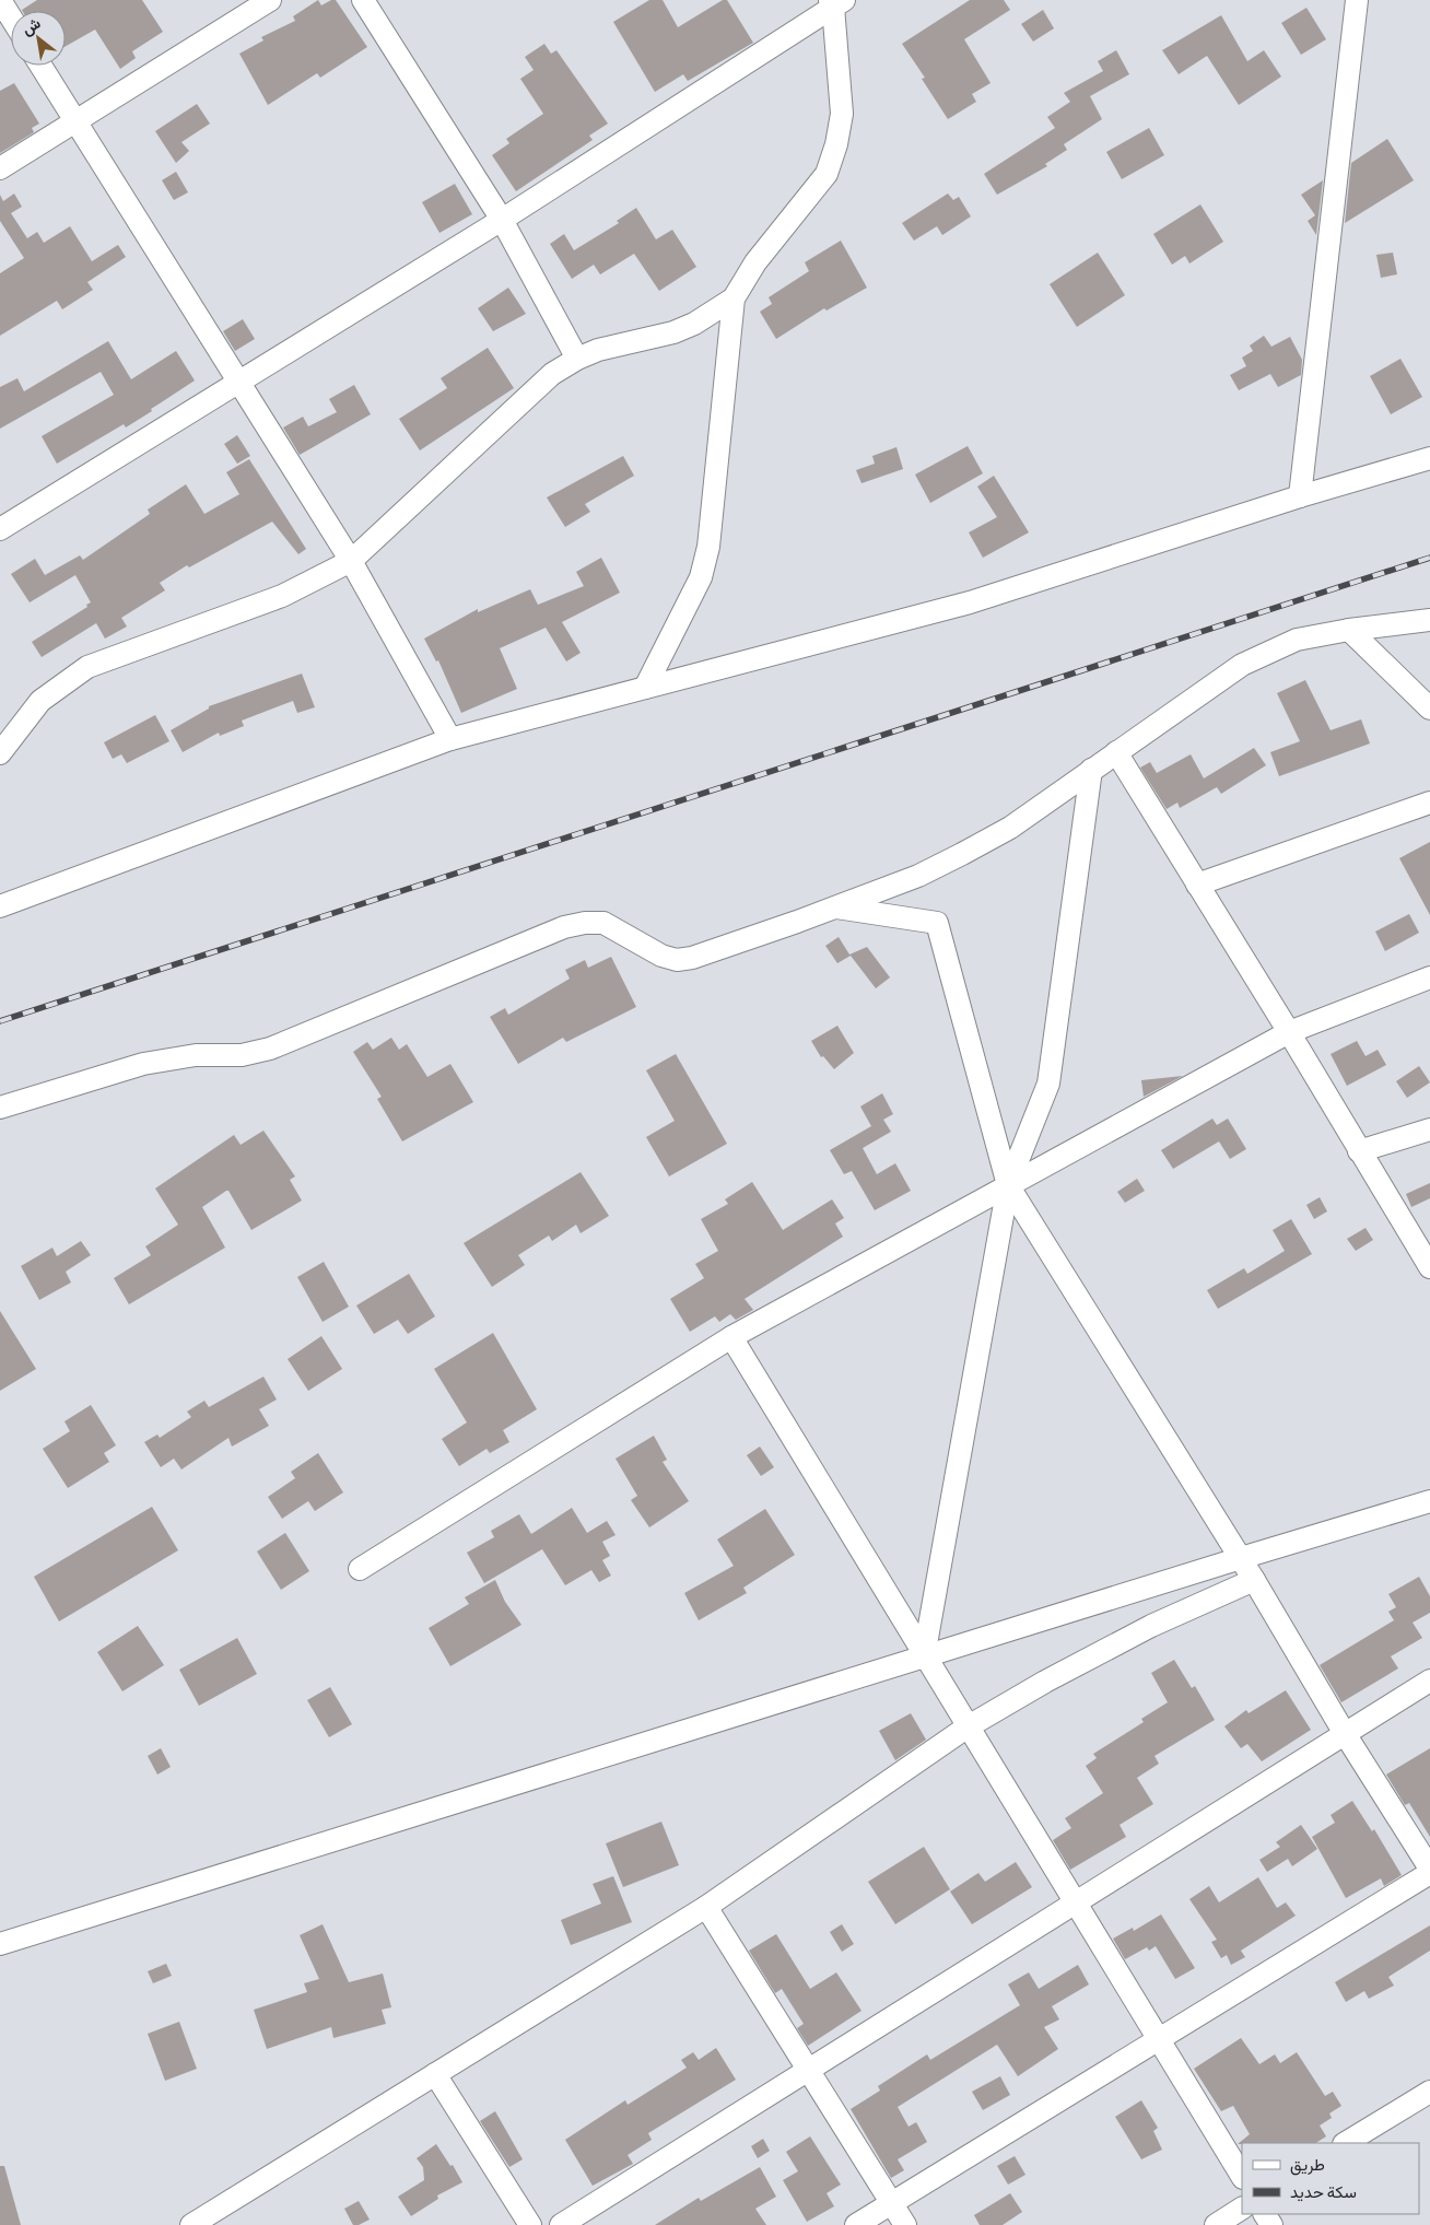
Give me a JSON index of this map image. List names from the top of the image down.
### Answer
{
  "legend": ["طريق", "سكة حديد"],
  "north": "top left"
}
